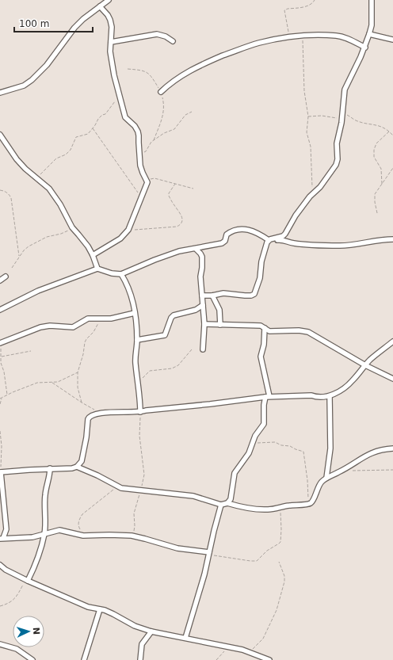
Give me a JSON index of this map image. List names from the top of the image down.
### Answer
{
  "scale_bar": "100 m",
  "north": "right"
}
